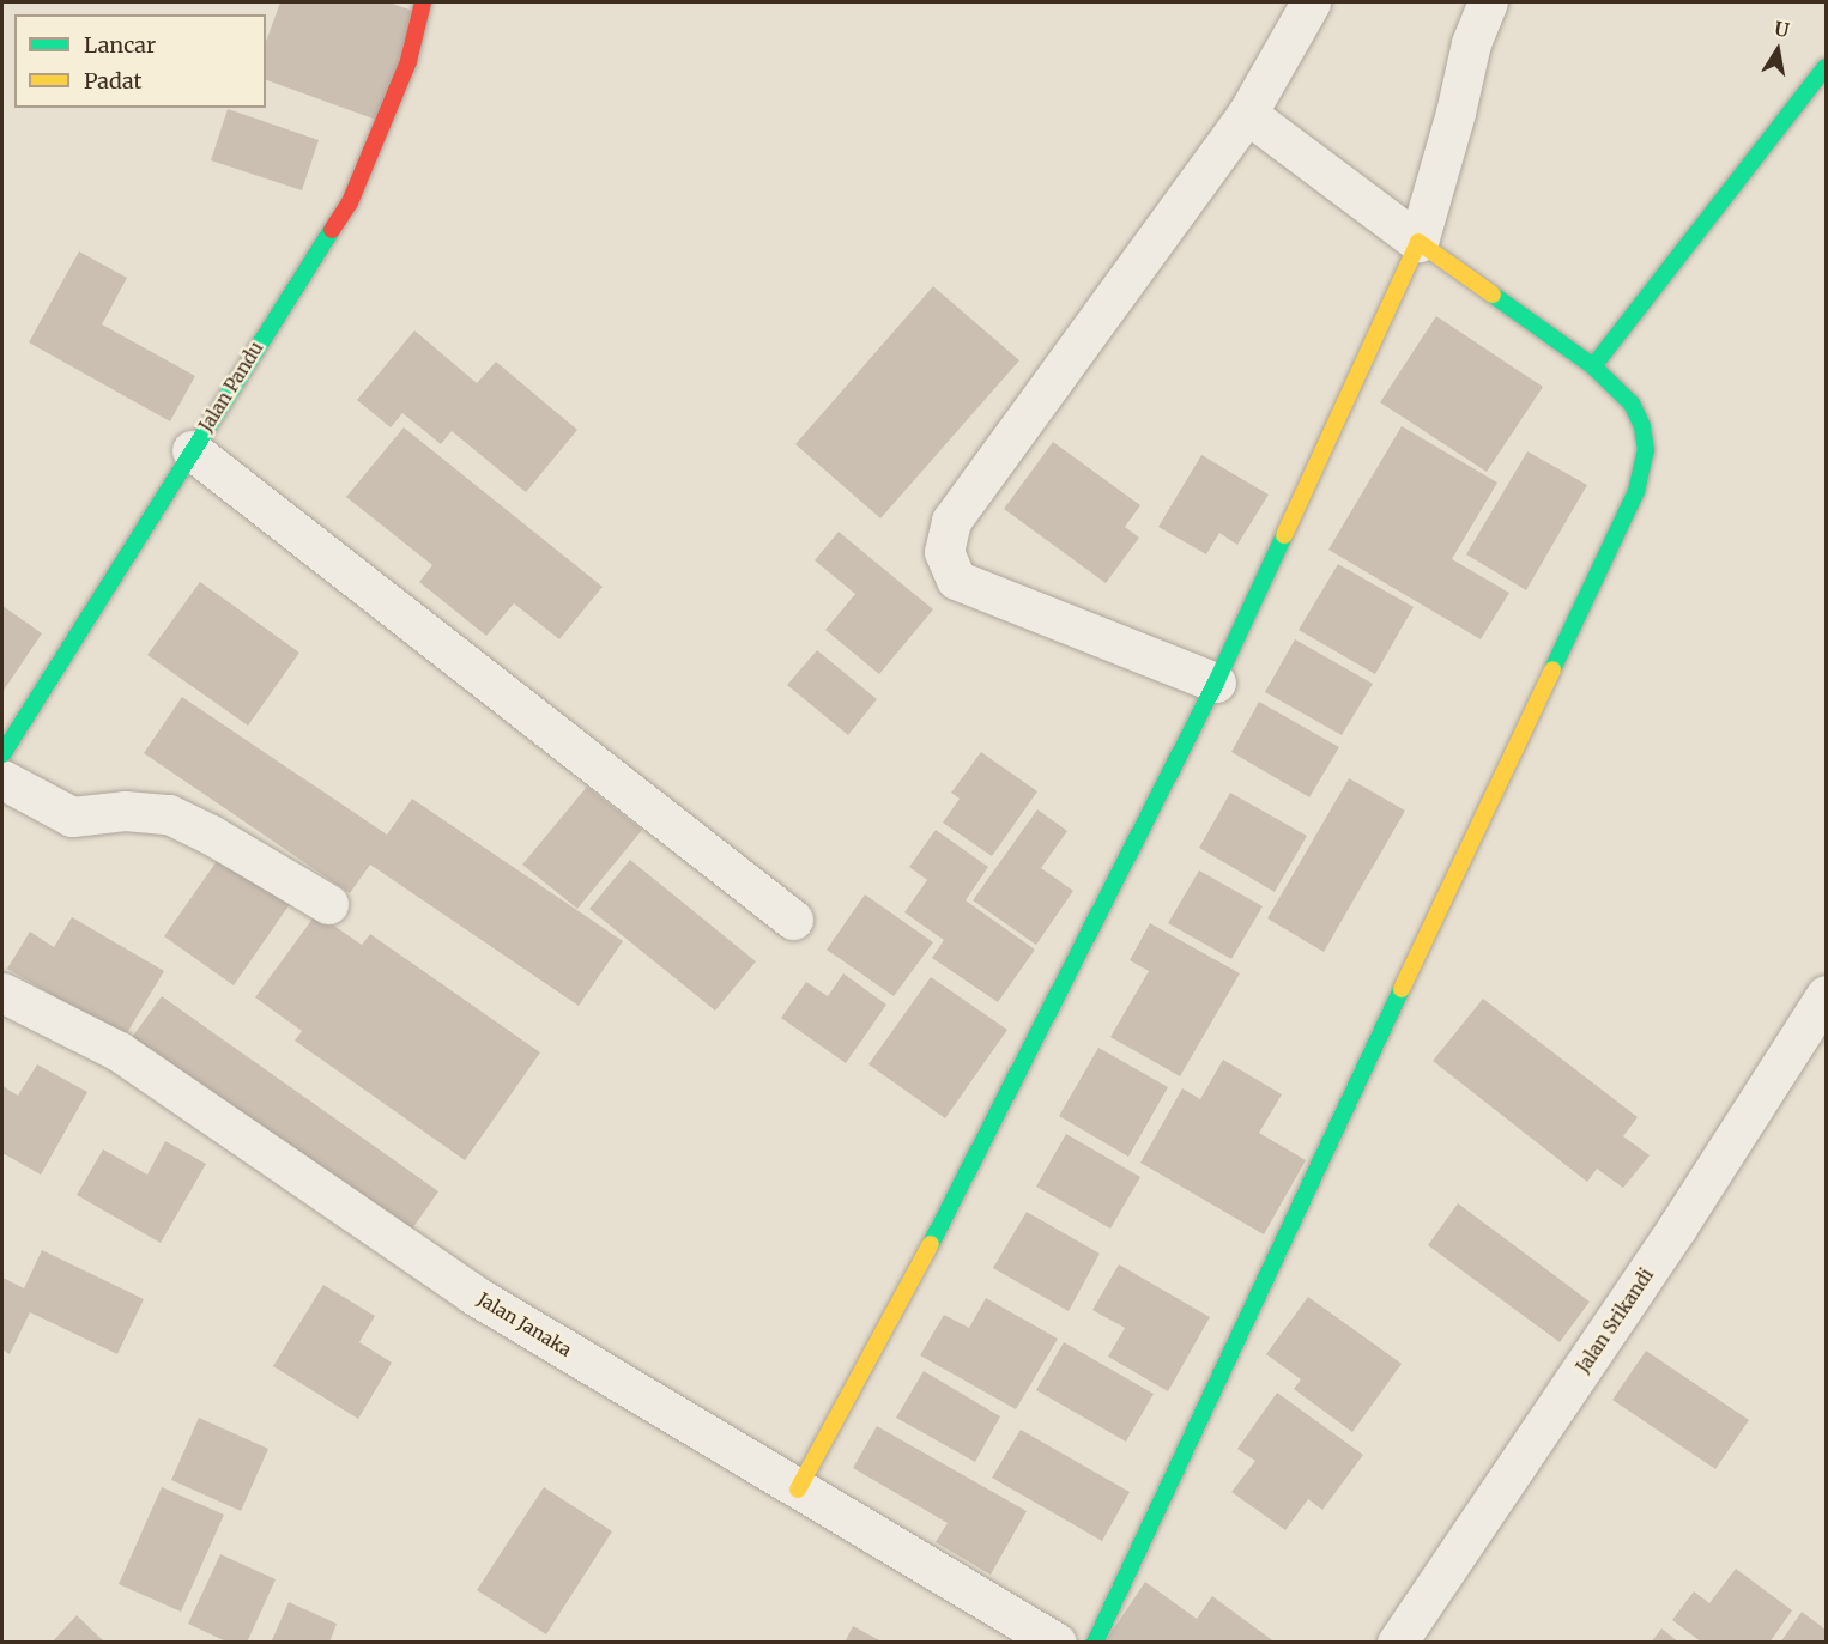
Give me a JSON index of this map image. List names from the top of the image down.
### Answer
{
  "streets": {
    "street": ["Jalan Pandu", "Jalan Srikandi", "Jalan Janaka"]
  },
  "legend": ["Lancar", "Padat"],
  "north": "top"
}
